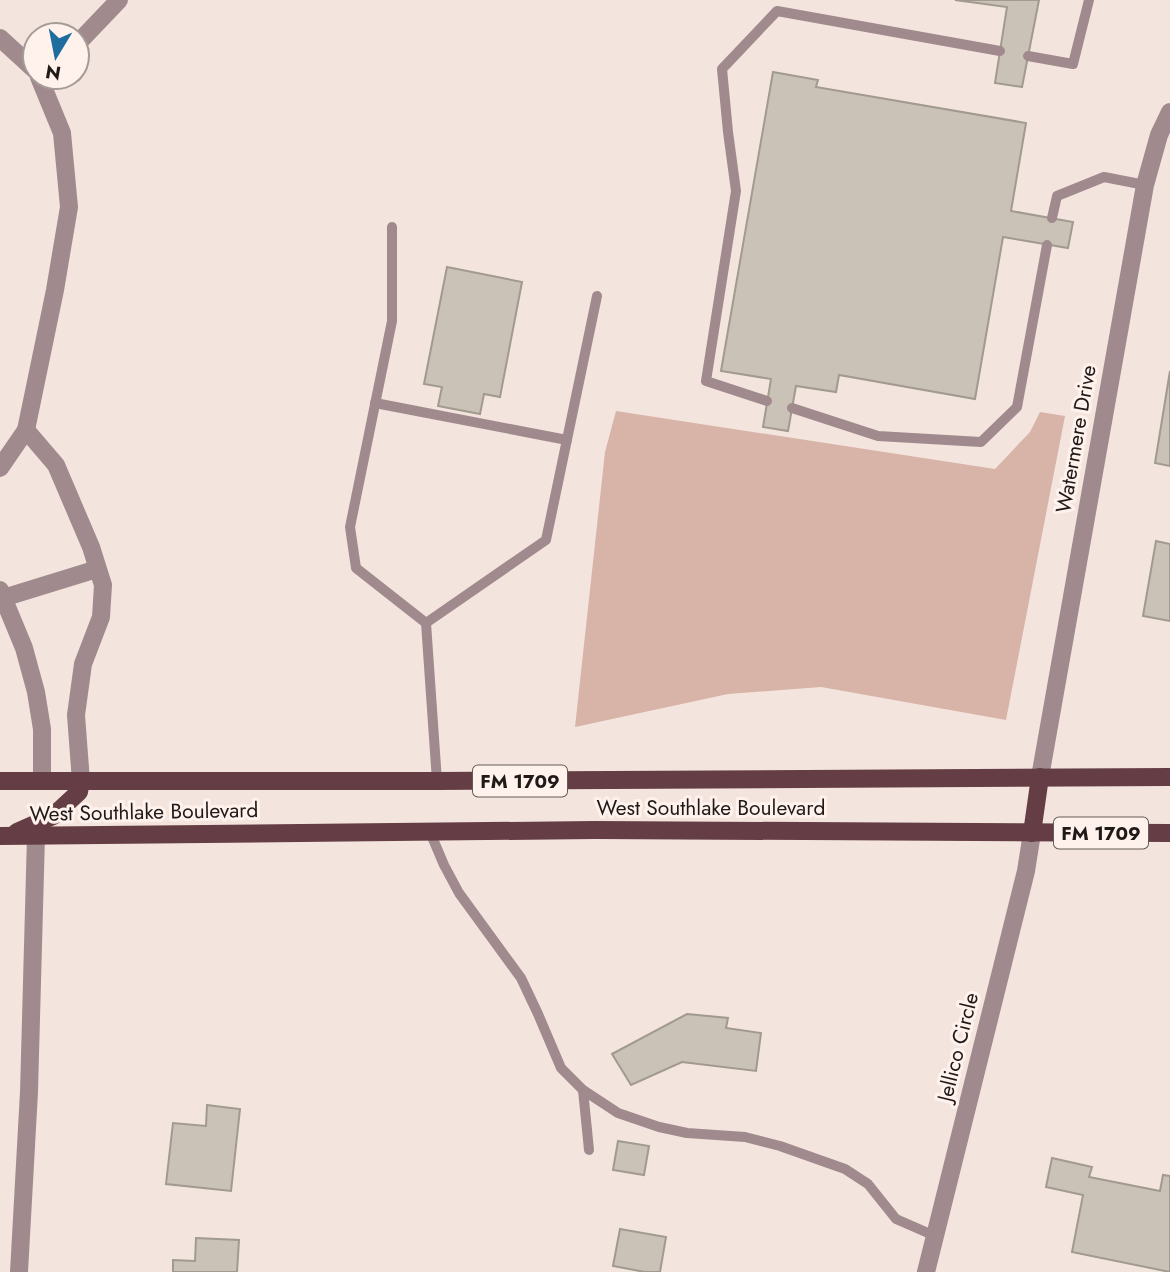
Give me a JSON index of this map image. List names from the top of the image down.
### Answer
{
  "streets": {
    "main road": ["FM 1709", "West Southlake Boulevard"],
    "street": ["Watermere Drive", "Jellico Circle"]
  },
  "crossings": [
    ["Watermere Drive", "West Southlake Boulevard"],
    ["West Southlake Boulevard", "Jellico Circle"]
  ],
  "north": "bottom"
}
